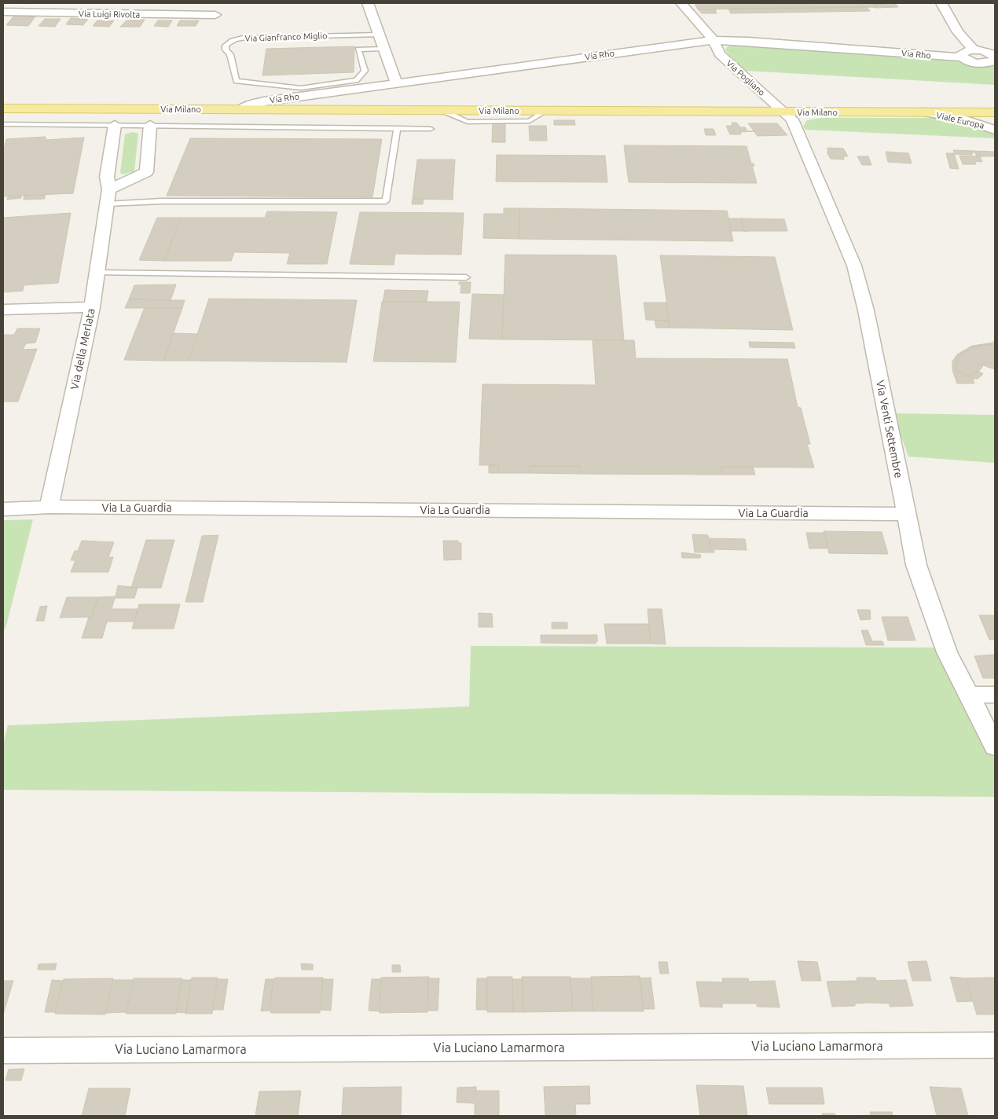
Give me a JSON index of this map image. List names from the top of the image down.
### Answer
{
  "streets": {
    "main road": ["Via Milano"],
    "street": [
      "Via Luigi Rivolta",
      "Via Rho",
      "Via Pogliano",
      "Viale Europa",
      "Via della Merlata",
      "Via Venti Settembre",
      "Via La Guardia",
      "Via Luciano Lamarmora"
    ],
    "lane": ["Via Gianfranco Miglio"]
  },
  "crossings": [
    ["Via Rho", "Via Pogliano"],
    ["Via Rho", "Via Milano"],
    ["Via Pogliano", "Via Milano"],
    ["Via Pogliano", "Via Venti Settembre"],
    ["Via Milano", "Viale Europa"],
    ["Via Milano", "Via Venti Settembre"],
    ["Via della Merlata", "Via La Guardia"],
    ["Via Venti Settembre", "Via La Guardia"]
  ]
}
